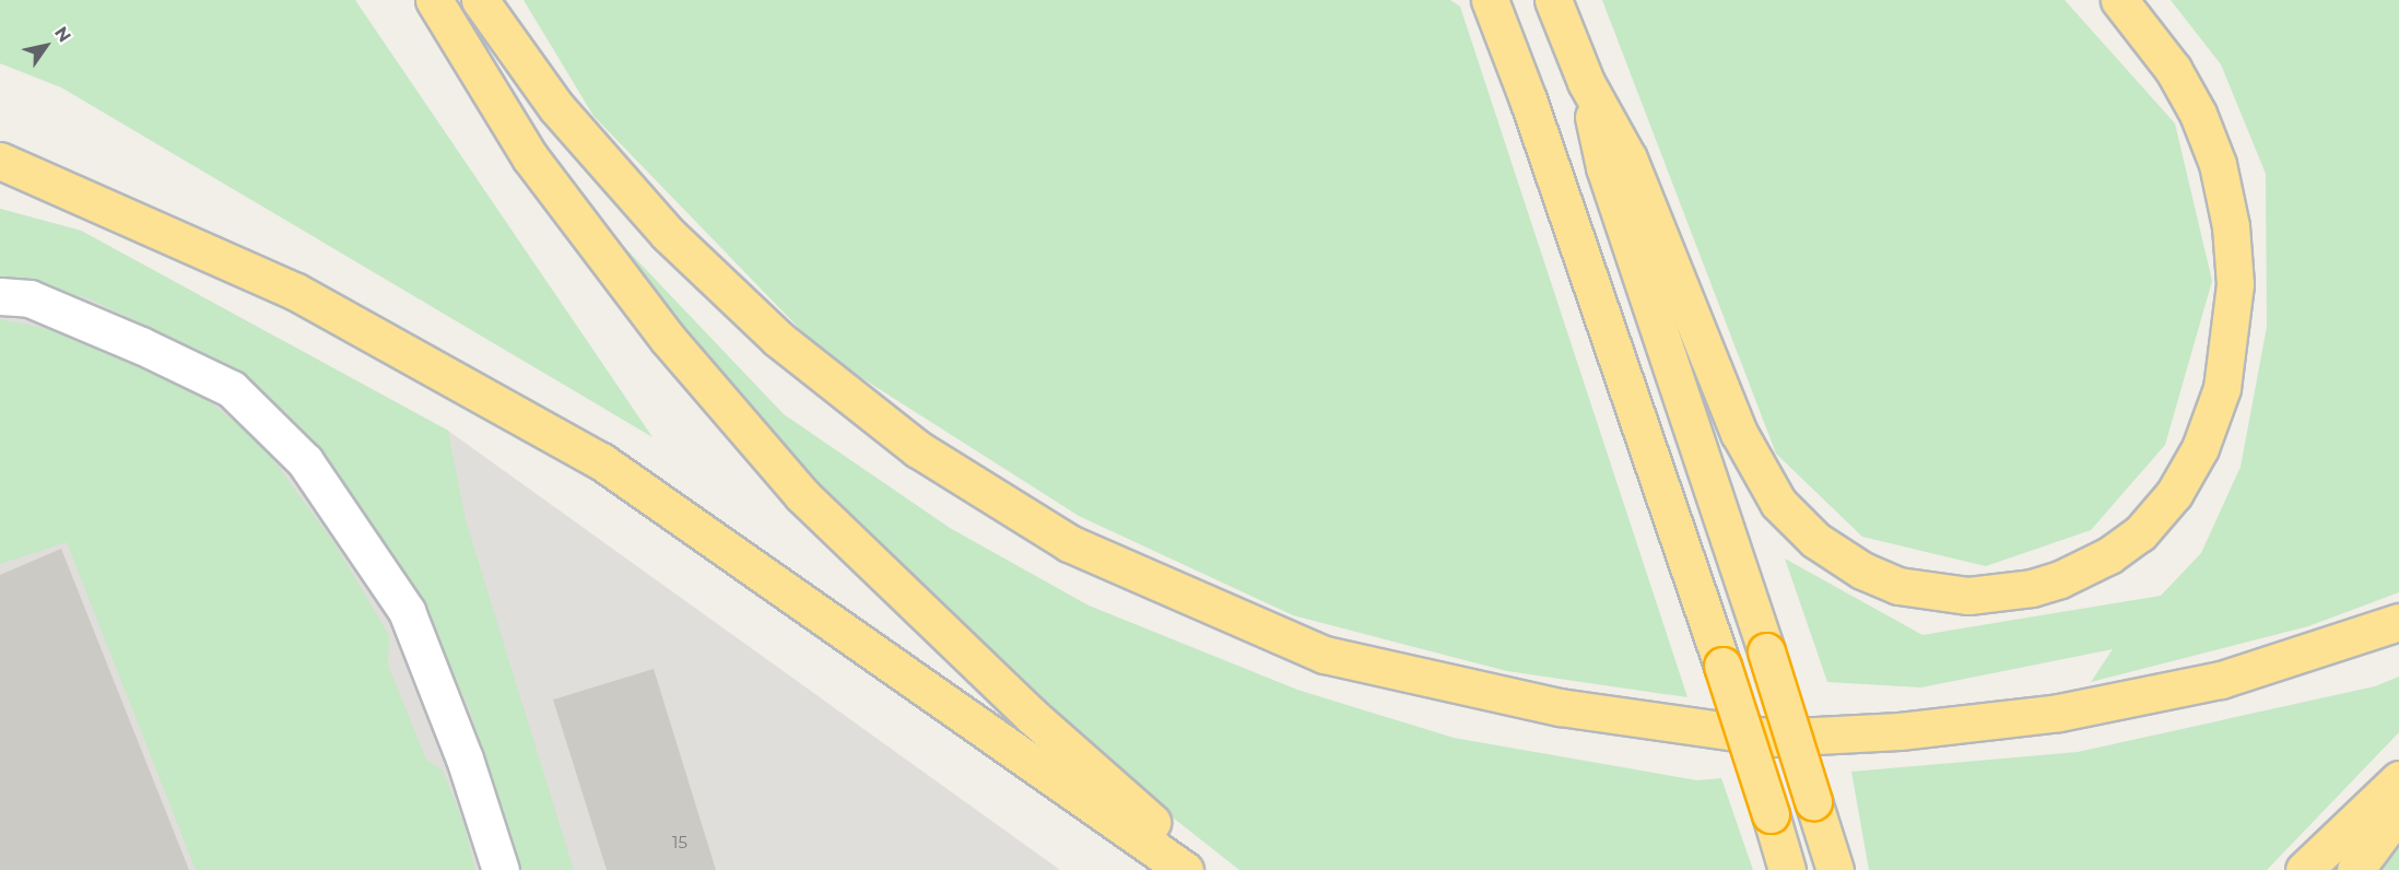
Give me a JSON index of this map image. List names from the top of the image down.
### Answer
{
  "house_numbers": ["15"],
  "north": "top right"
}
